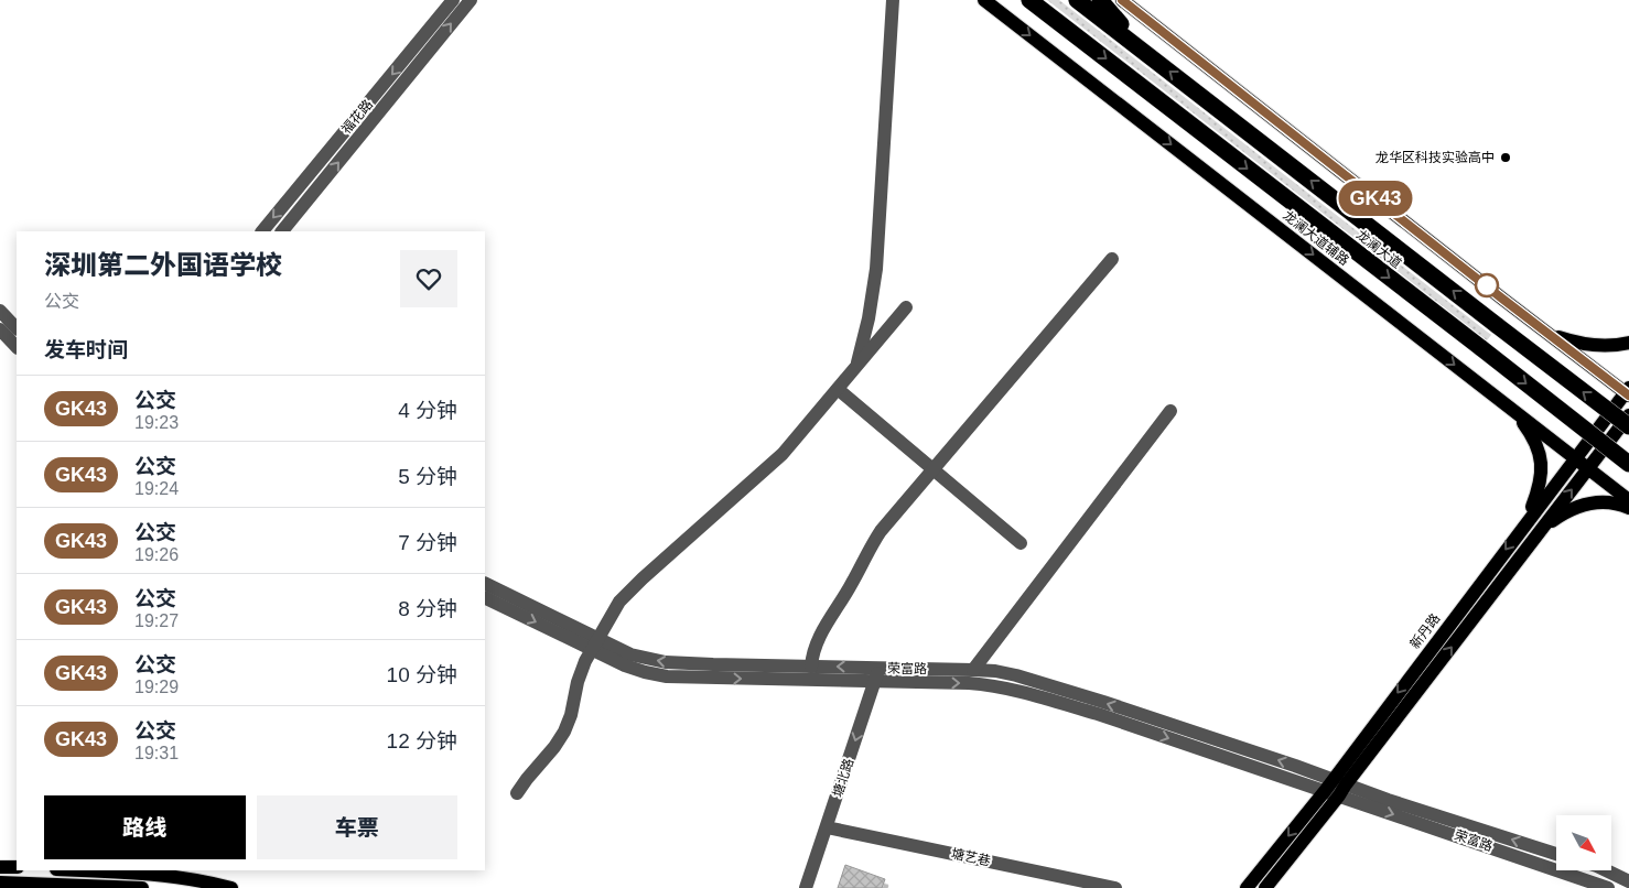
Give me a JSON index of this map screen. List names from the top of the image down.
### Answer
{
  "streets": {
    "highway": ["龙澜大道"],
    "main road": ["龙澜大道辅路", "新丹路"],
    "street": [
      "福花路",
      "荣富路",
      "塘北路",
      "塘艺巷"
    ]
  },
  "crossings": [
    ["龙澜大道辅路", "新丹路"],
    ["新丹路", "荣富路"],
    ["荣富路", "塘北路"],
    ["塘北路", "塘艺巷"]
  ],
  "one_way": ["塘北路"],
  "places": ["龙华区科技实验高中"],
  "lines": ["bus line GK43"],
  "north": "bottom right",
  "page": {
    "on_map": "GK43",
    "heading": [
      ["深圳第二外国语学校", "公交"],
      "发车时间"
    ],
    "list": [
      {
        "mark": "GK43",
        "name": "公交",
        "note": "19:23",
        "value": "4 分钟"
      },
      {
        "mark": "GK43",
        "name": "公交",
        "note": "19:24",
        "value": "5 分钟"
      },
      {
        "mark": "GK43",
        "name": "公交",
        "note": "19:26",
        "value": "7 分钟"
      },
      {
        "mark": "GK43",
        "name": "公交",
        "note": "19:27",
        "value": "8 分钟"
      },
      {
        "mark": "GK43",
        "name": "公交",
        "note": "19:29",
        "value": "10 分钟"
      },
      {
        "mark": "GK43",
        "name": "公交",
        "note": "19:31",
        "value": "12 分钟"
      }
    ],
    "buttons": ["路线", "车票"]
  }
}
